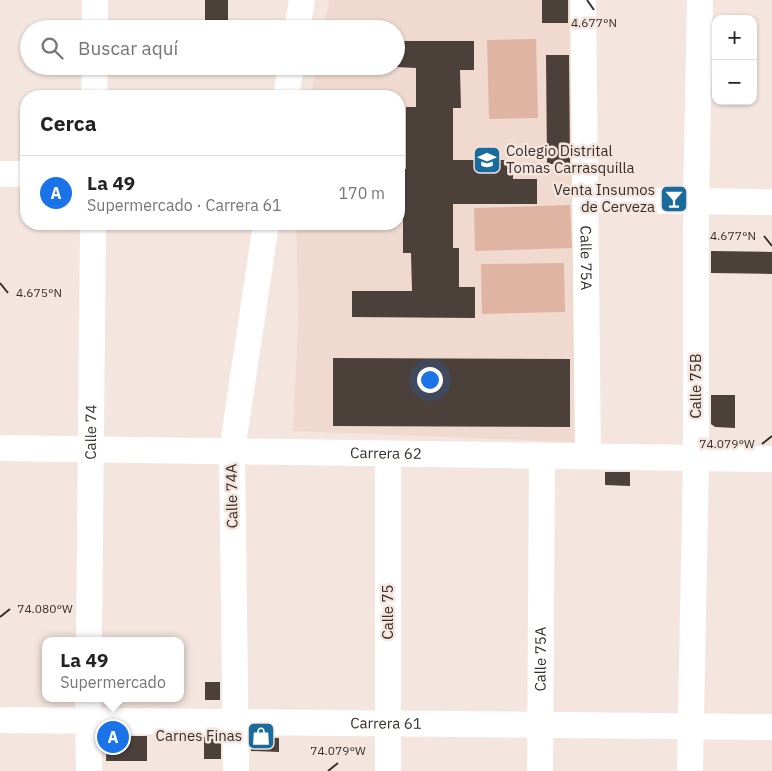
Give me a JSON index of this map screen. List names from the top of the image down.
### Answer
{
  "streets": {
    "street": [
      "Calle 75A",
      "Calle 75B",
      "Calle 74",
      "Carrera 62",
      "Calle 74A",
      "Calle 75",
      "Carrera 61"
    ]
  },
  "crossings": [
    ["Calle 75A", "Carrera 62"],
    ["Calle 75A", "Carrera 61"],
    ["Calle 75B", "Carrera 62"],
    ["Calle 75B", "Carrera 61"],
    ["Calle 74", "Carrera 62"],
    ["Carrera 62", "Calle 74A"],
    ["Carrera 62", "Calle 75"],
    ["Calle 74A", "Carrera 61"],
    ["Calle 75", "Carrera 61"]
  ],
  "places": {
    "school or university": ["Colegio Distrital Tomas Carrasquilla"],
    "bar": ["Venta Insumos de Cerveza"],
    "shop": ["Carnes Finas"]
  },
  "page": {
    "map_buttons": ["+", "−"],
    "search": "Buscar aquí",
    "heading": "Cerca",
    "list": [
      {
        "mark": "A",
        "name": "La 49",
        "note": "Supermercado · Carrera 61",
        "value": "170 m"
      }
    ],
    "popup": ["La 49", "Supermercado"],
    "pins": "A"
  },
  "coordinates": [
    "4.677°N",
    "4.675°N",
    "74.079°W",
    "74.080°W"
  ]
}
